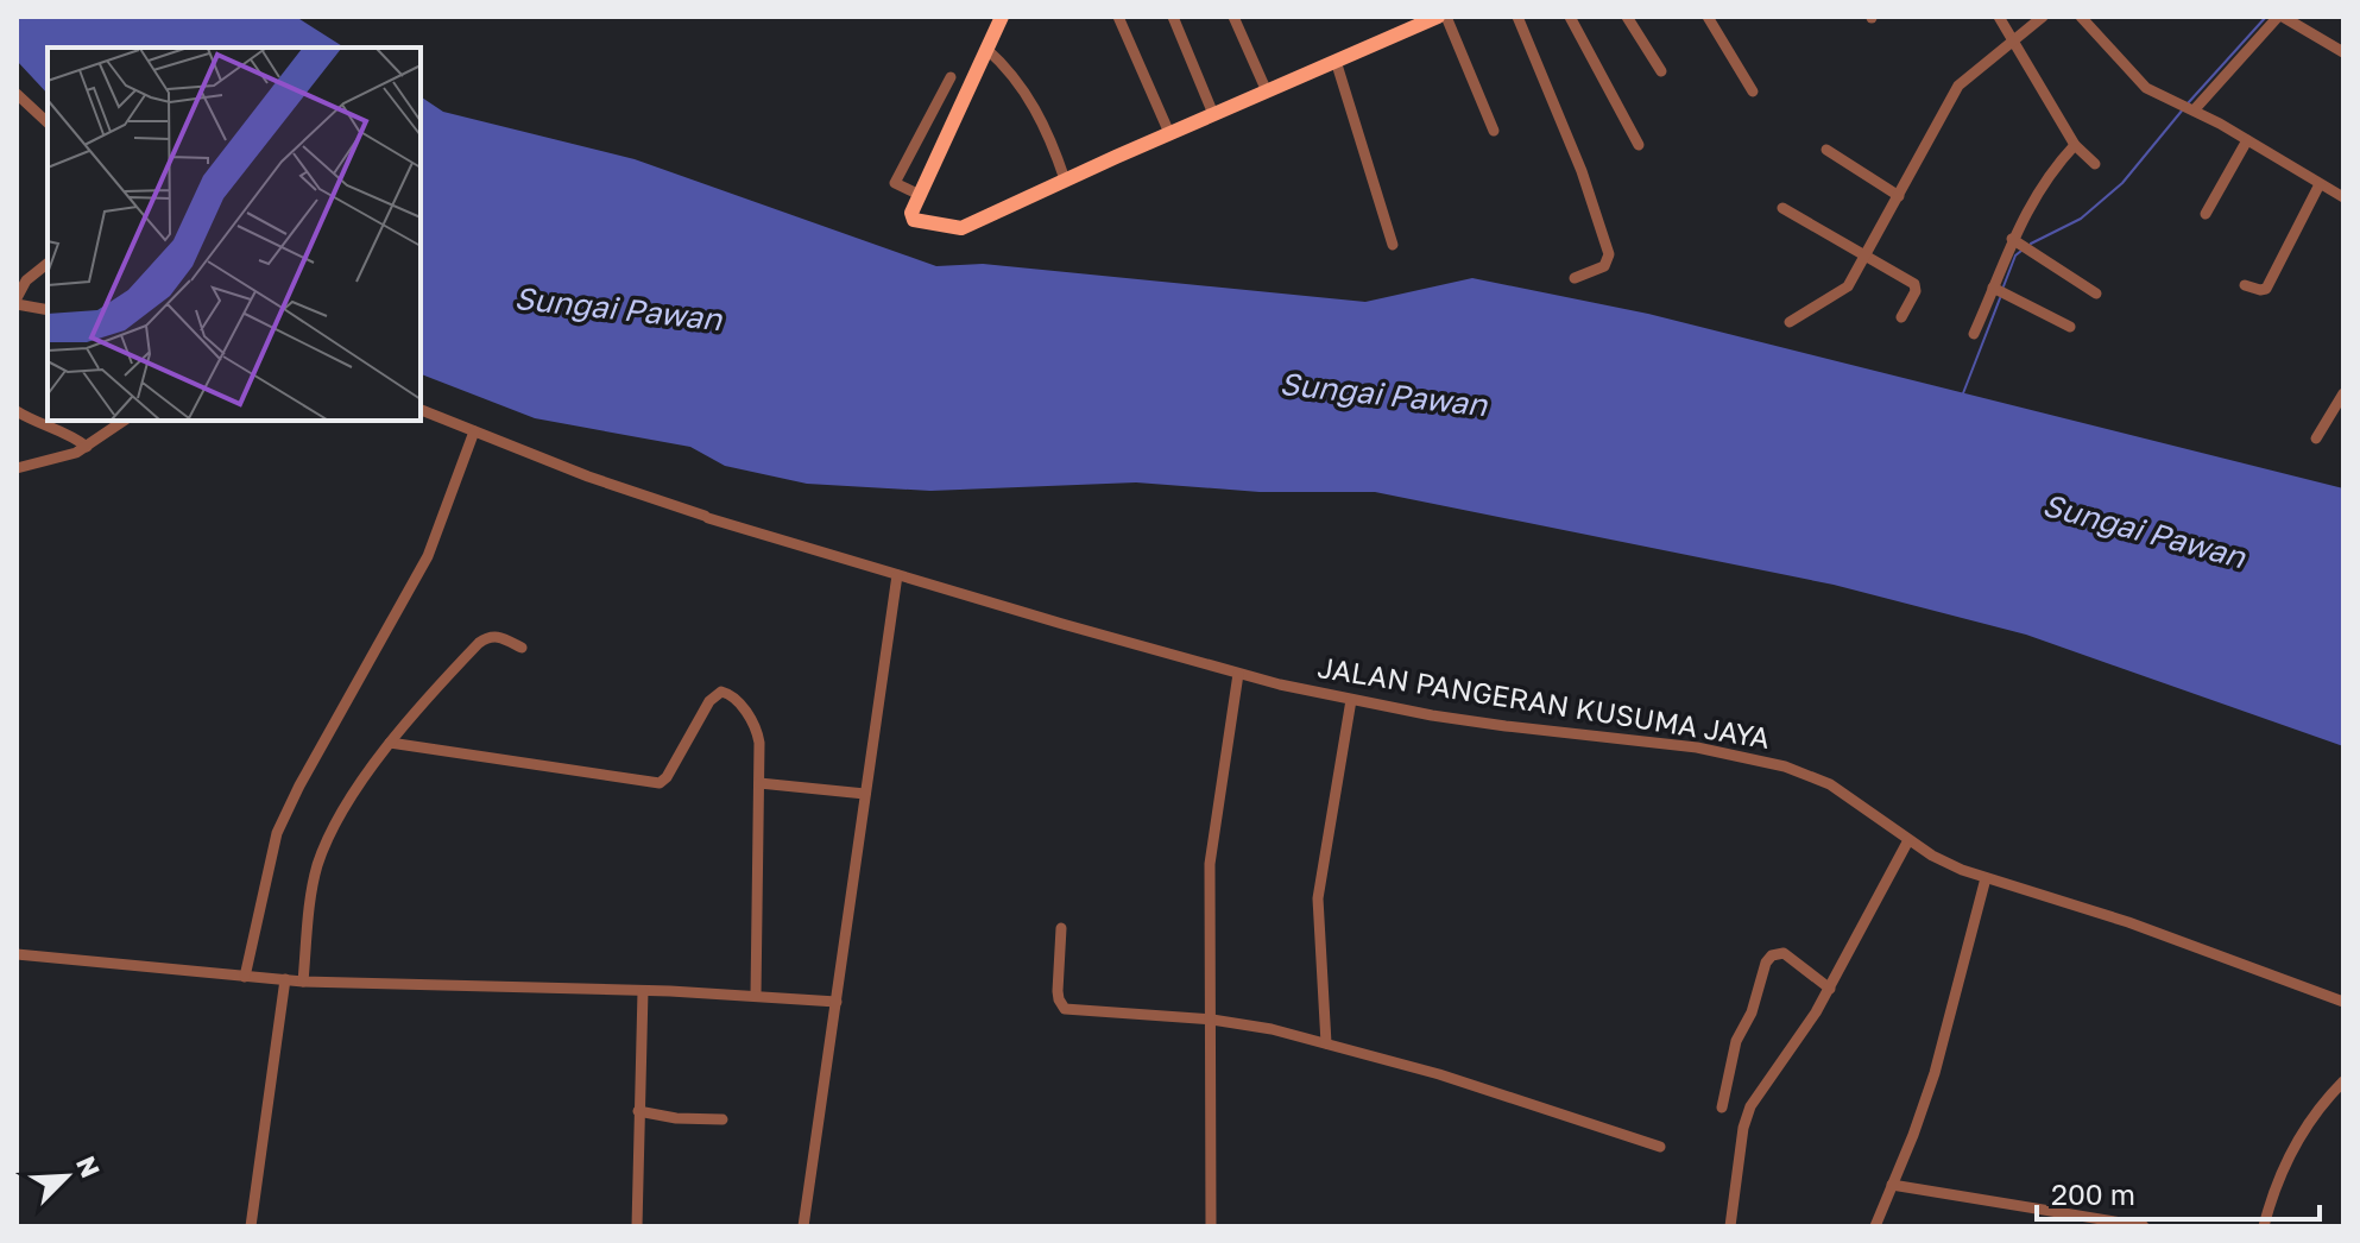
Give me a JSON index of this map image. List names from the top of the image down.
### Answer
{
  "streets": {
    "street": ["JALAN PANGERAN KUSUMA JAYA"]
  },
  "water": ["Sungai Pawan"],
  "scale_bar": "200 m",
  "north": "top right"
}
